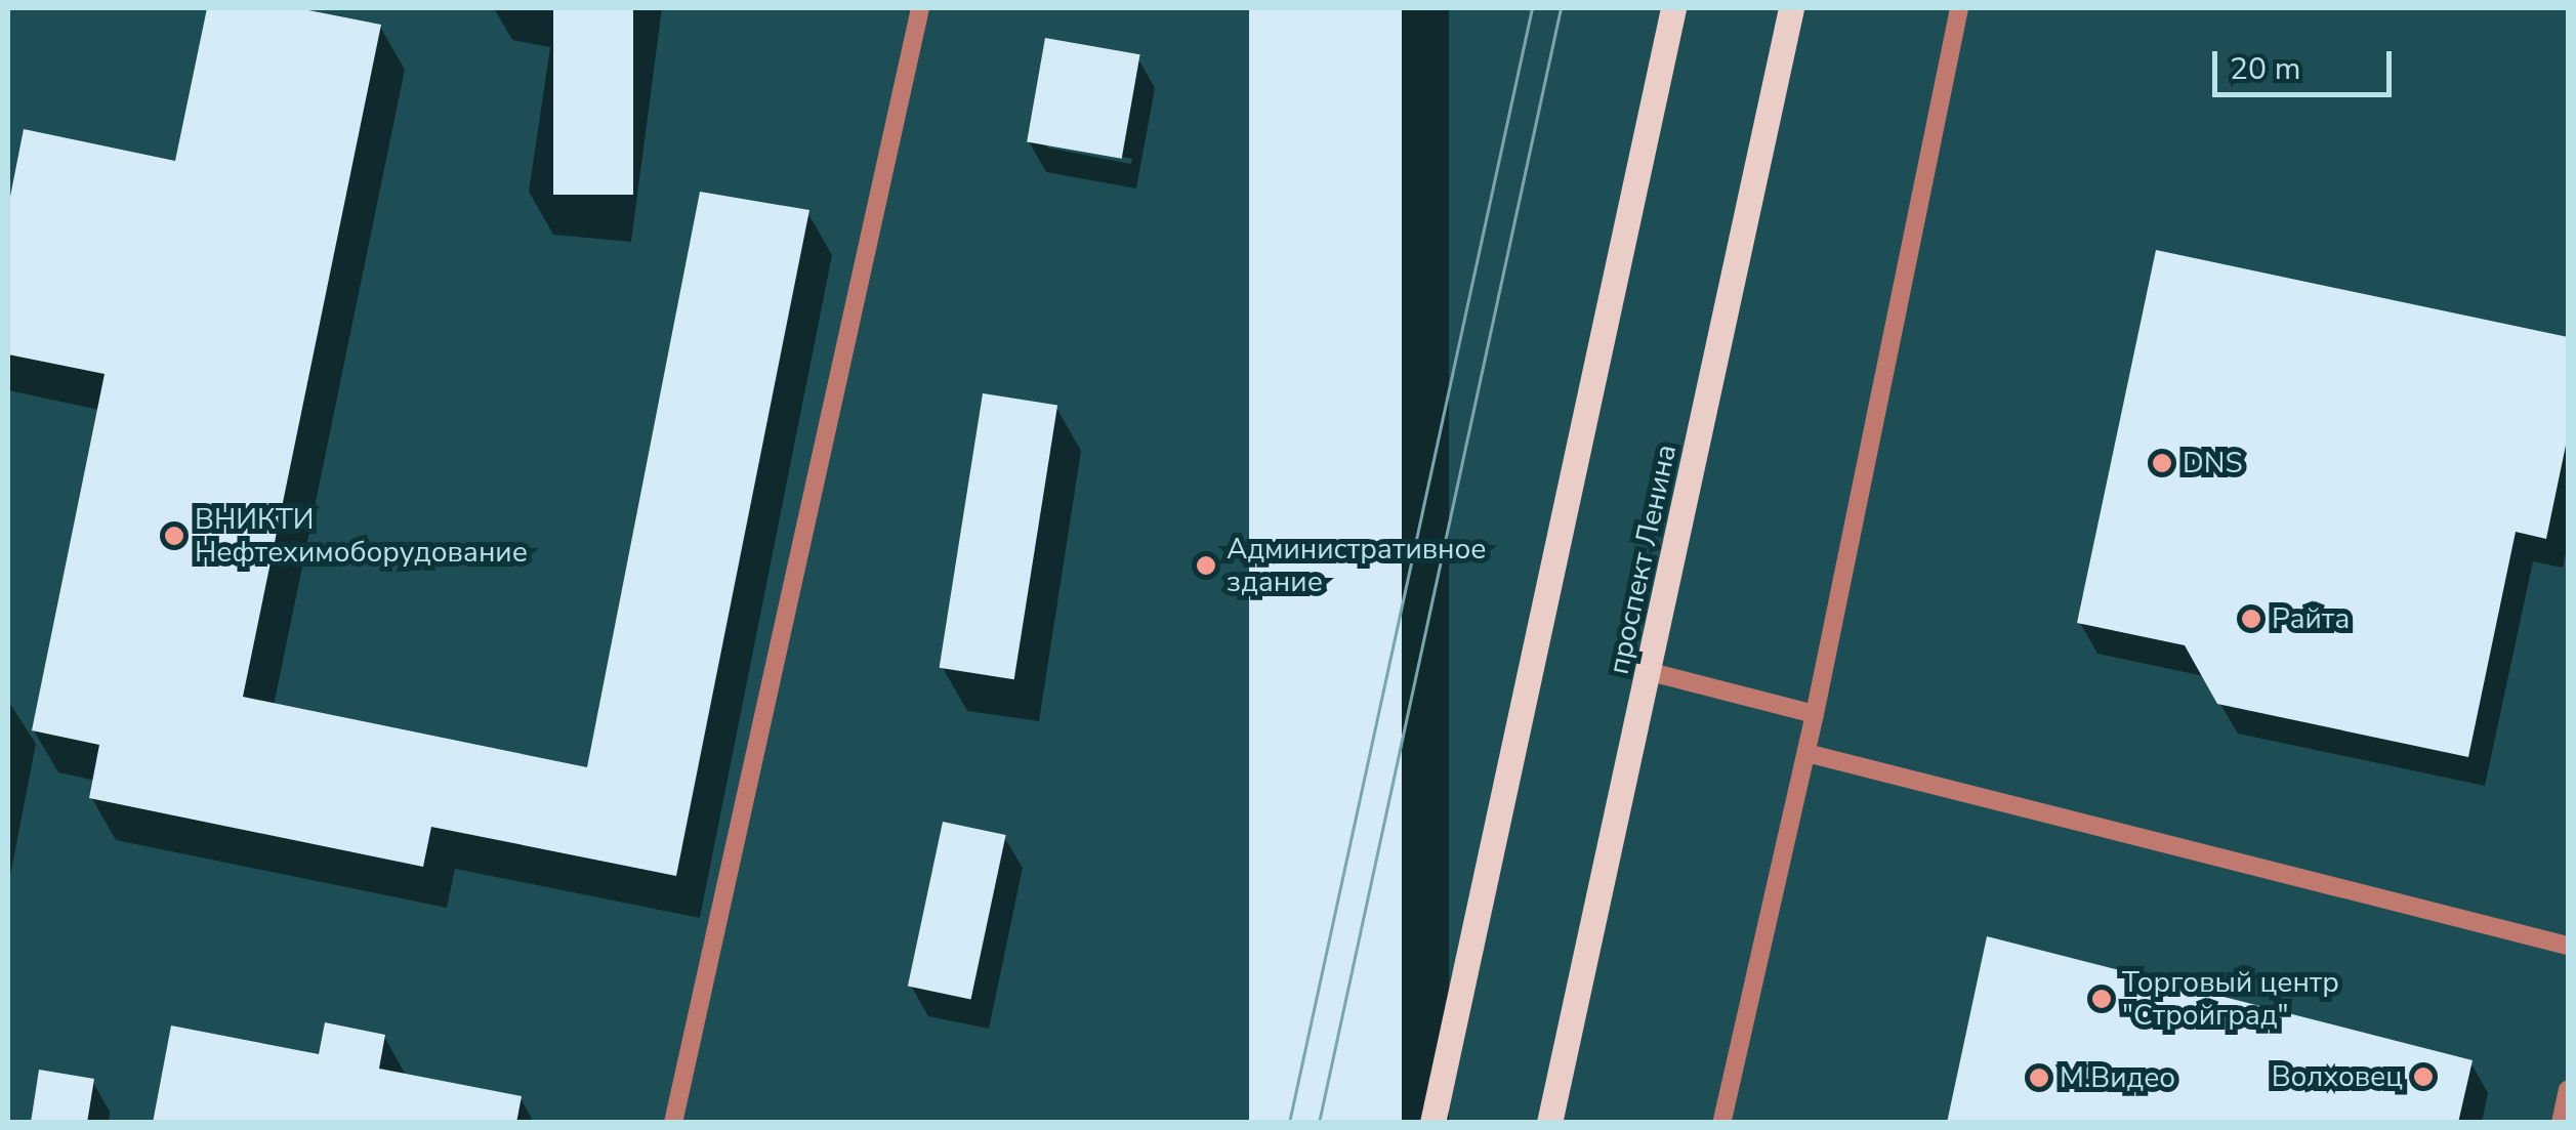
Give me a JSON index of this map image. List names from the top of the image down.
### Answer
{
  "streets": {
    "main road": ["проспект Ленина"]
  },
  "places": [
    "DNS",
    "ВНИКТИ Нефтехимоборудование",
    "Административное здание",
    "Райта",
    "Торговый центр \"Стройград\"",
    "Волховец",
    "М.Видео"
  ],
  "scale_bar": "20 m"
}
